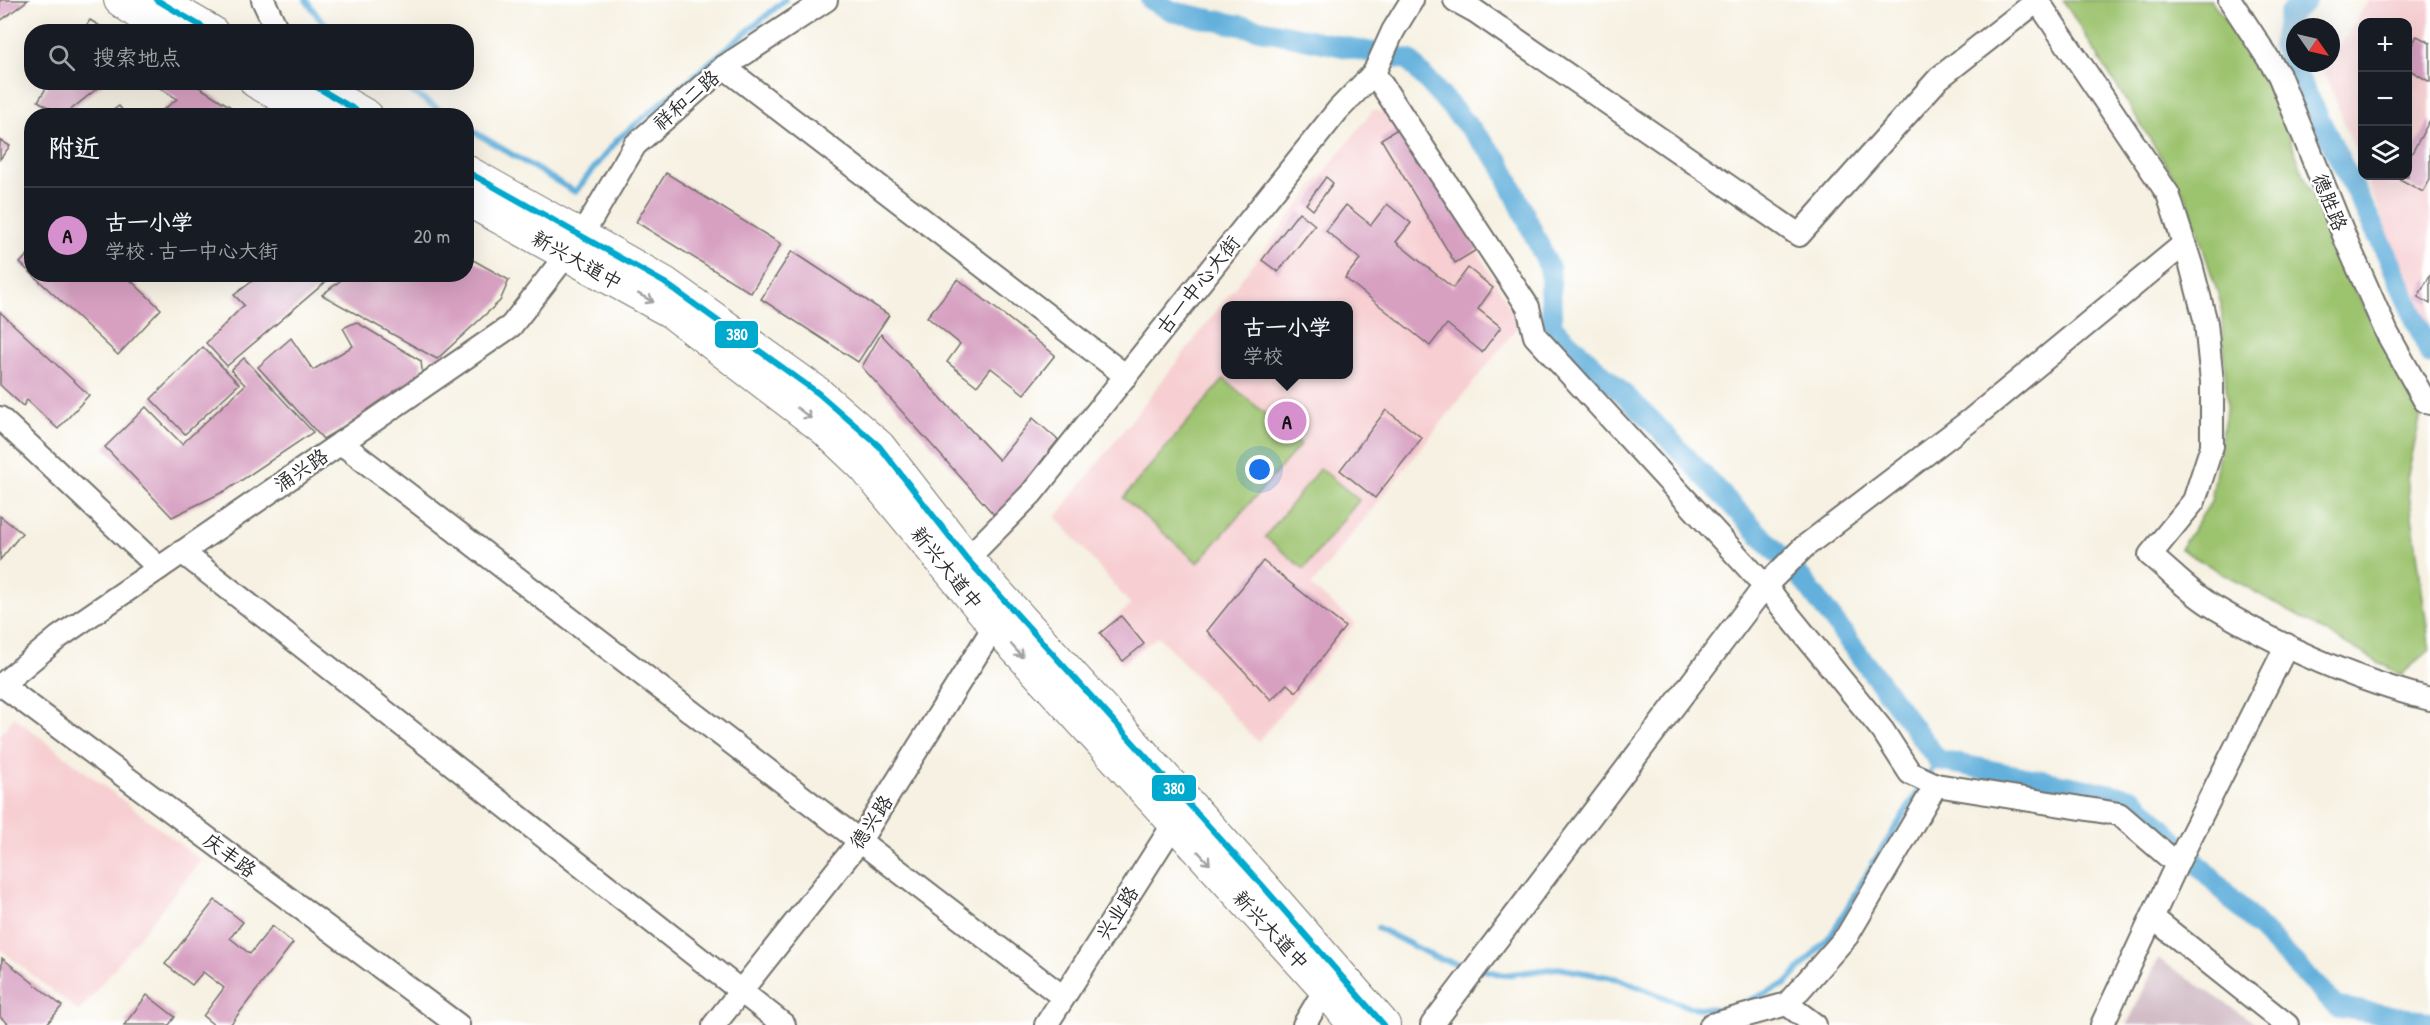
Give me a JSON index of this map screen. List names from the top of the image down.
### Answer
{
  "streets": {
    "main road": ["新兴大道中"],
    "street": [
      "祥和二路",
      "德胜路",
      "古一中心大街",
      "涌兴路",
      "德兴路",
      "庆丰路",
      "兴业路"
    ]
  },
  "crossings": [
    ["祥和二路", "新兴大道中"],
    ["祥和二路", "涌兴路"],
    ["新兴大道中", "古一中心大街"],
    ["新兴大道中", "涌兴路"],
    ["新兴大道中", "德兴路"],
    ["新兴大道中", "兴业路"],
    ["涌兴路", "庆丰路"]
  ],
  "lines": ["transit line 380"],
  "north": "bottom right",
  "page": {
    "map_buttons": ["+", "−"],
    "search": "搜索地点",
    "heading": "附近",
    "list": [
      {
        "mark": "A",
        "name": "古一小学",
        "note": "学校 · 古一中心大街",
        "value": "20 m"
      }
    ],
    "popup": ["古一小学", "学校"],
    "pins": "A"
  }
}
